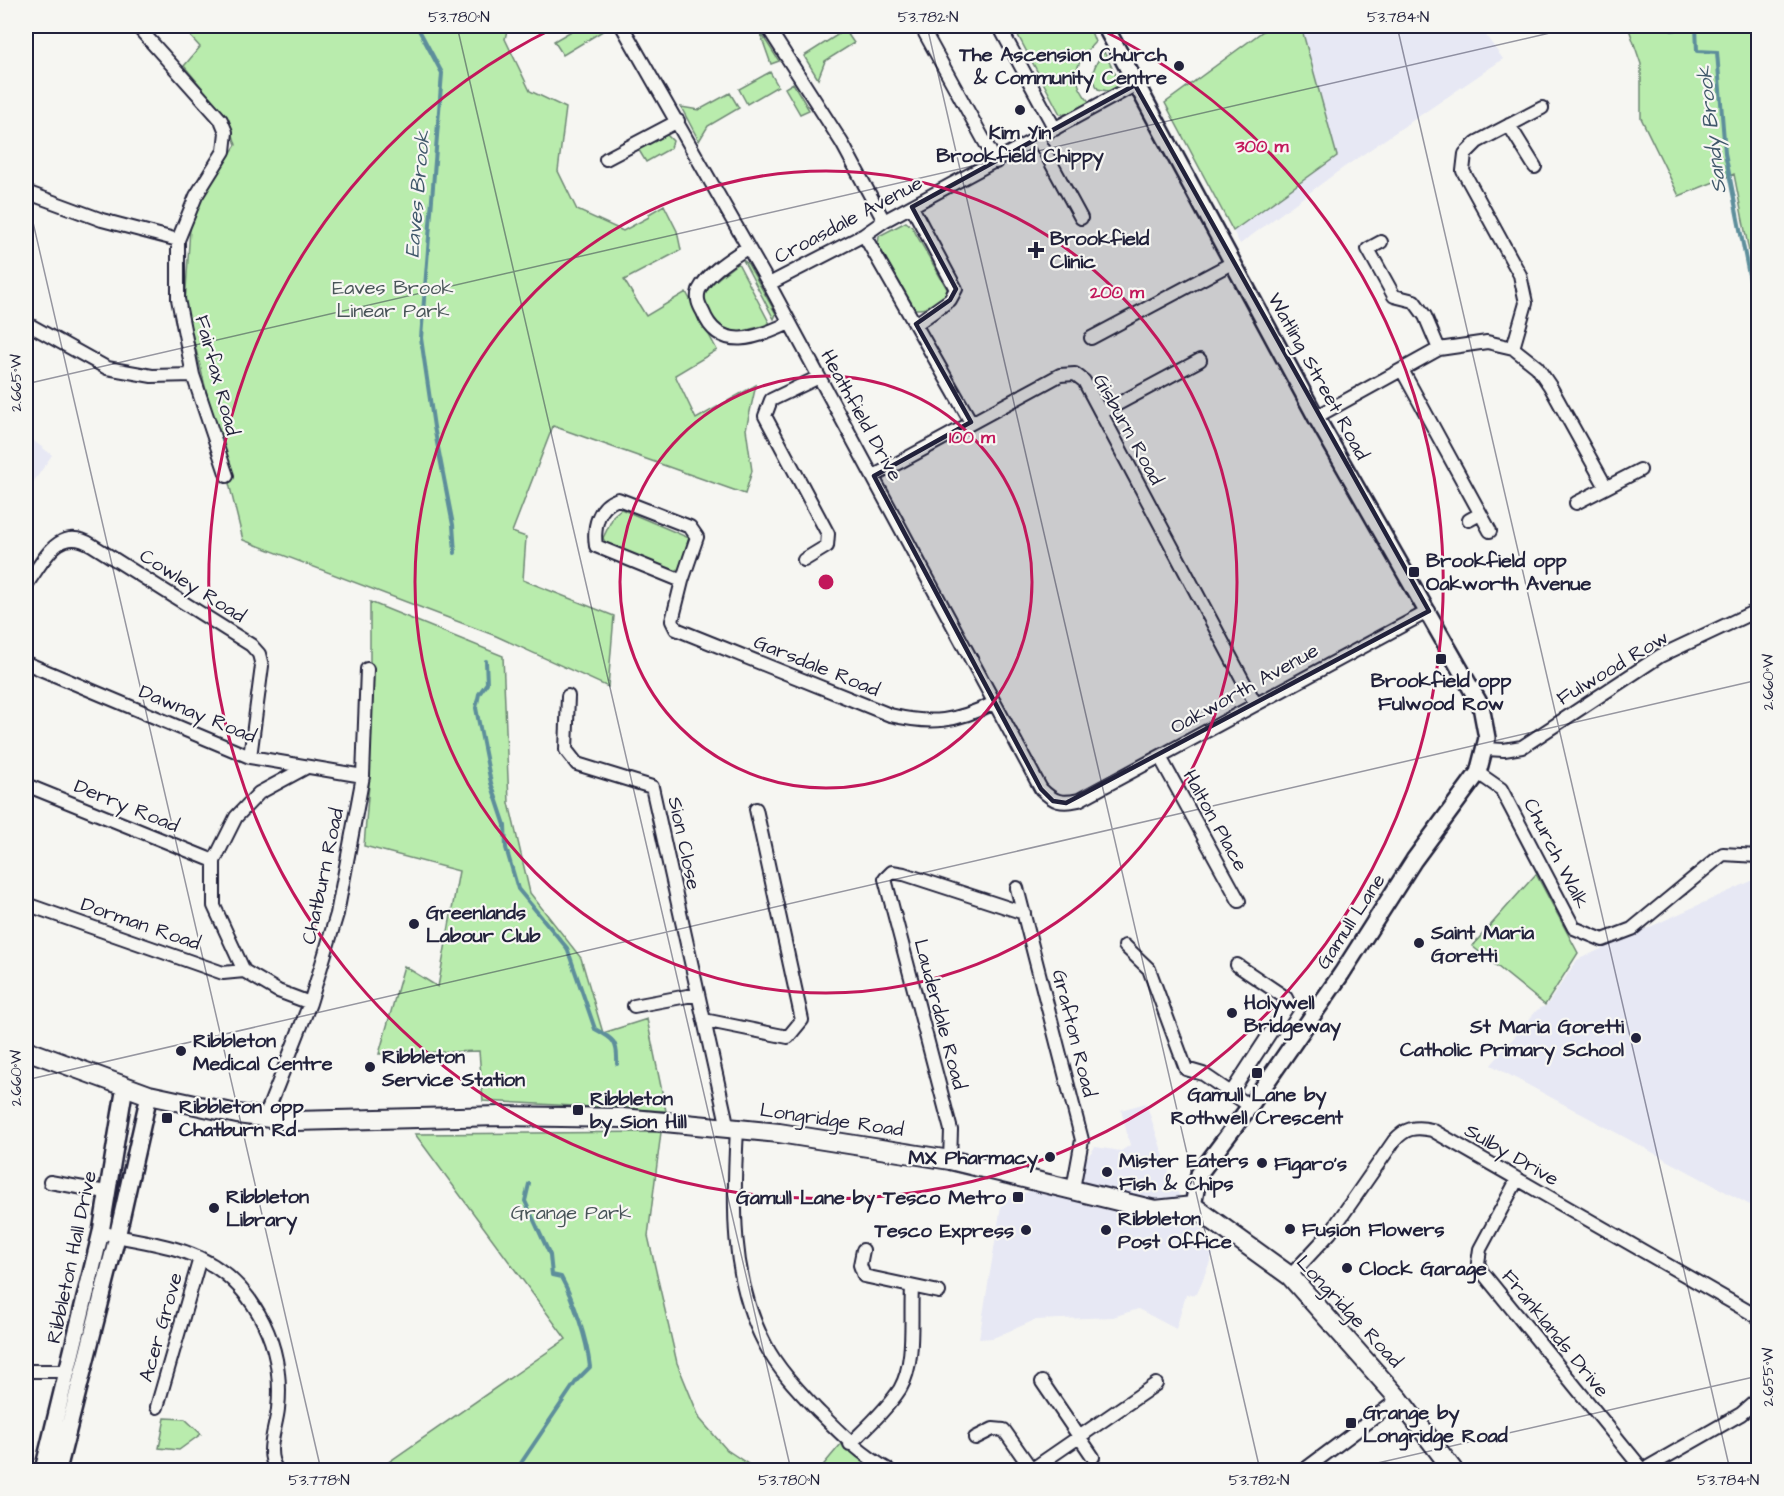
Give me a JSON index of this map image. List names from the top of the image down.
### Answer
{
  "streets": {
    "main road": ["Longridge Road"],
    "street": [
      "Croasdale Avenue",
      "Fairfax Road",
      "Watling Street Road",
      "Heathfield Drive",
      "Gisburn Road",
      "Cowley Road",
      "Garsdale Road",
      "Fulwood Row",
      "Oakworth Avenue",
      "Dawnay Road",
      "Derry Road",
      "Halton Place",
      "Sion Close",
      "Church Walk",
      "Chatburn Road",
      "Gamull Lane",
      "Dorman Road",
      "Lauderdale Road",
      "Grafton Road",
      "Sulby Drive",
      "Ribbleton Hall Drive",
      "Acer Grove",
      "Franklands Drive"
    ]
  },
  "crossings": [
    ["Croasdale Avenue", "Watling Street Road"],
    ["Croasdale Avenue", "Heathfield Drive"],
    ["Watling Street Road", "Fulwood Row"],
    ["Watling Street Road", "Oakworth Avenue"],
    ["Watling Street Road", "Gamull Lane"],
    ["Heathfield Drive", "Gisburn Road"],
    ["Heathfield Drive", "Garsdale Road"],
    ["Heathfield Drive", "Oakworth Avenue"],
    ["Gisburn Road", "Oakworth Avenue"],
    ["Cowley Road", "Dawnay Road"],
    ["Fulwood Row", "Gamull Lane"],
    ["Oakworth Avenue", "Halton Place"],
    ["Dawnay Road", "Chatburn Road"],
    ["Sion Close", "Longridge Road"],
    ["Church Walk", "Gamull Lane"],
    ["Chatburn Road", "Longridge Road"],
    ["Gamull Lane", "Longridge Road"],
    ["Lauderdale Road", "Grafton Road"],
    ["Lauderdale Road", "Longridge Road"],
    ["Grafton Road", "Longridge Road"],
    ["Longridge Road", "Sulby Drive"],
    ["Longridge Road", "Ribbleton Hall Drive"],
    ["Sulby Drive", "Franklands Drive"]
  ],
  "water": ["Sandy Brook", "Eaves Brook"],
  "parks": ["Eaves Brook Linear Park", "Grange Park"],
  "places": {
    "other": [
      "The Ascension Church & Community Centre",
      "Kim Yin Brookfield Chippy",
      "Greenlands Labour Club",
      "Saint Maria Goretti",
      "Holywell Bridgeway",
      "St Maria Goretti Catholic Primary School",
      "Ribbleton Medical Centre",
      "Ribbleton Service Station",
      "MX Pharmacy",
      "Figaro's",
      "Mister Eaters Fish & Chips",
      "Ribbleton Library",
      "Fusion Flowers",
      "Tesco Express",
      "Ribbleton Post Office",
      "Clock Garage"
    ],
    "health": ["Brookfield Clinic"],
    "transit": [
      "Brookfield opp Oakworth Avenue",
      "Brookfield opp Fulwood Row",
      "Gamull Lane by Rothwell Crescent",
      "Ribbleton by Sion Hill",
      "Ribbleton opp Chatburn Rd",
      "Gamull Lane by Tesco Metro",
      "Grange by Longridge Road"
    ]
  },
  "coordinates": [
    "53.780°N",
    "53.782°N",
    "53.784°N",
    "2.665°W",
    "2.660°W",
    "2.655°W",
    "53.778°N"
  ],
  "rings": ["300 m", "200 m", "100 m"]
}
